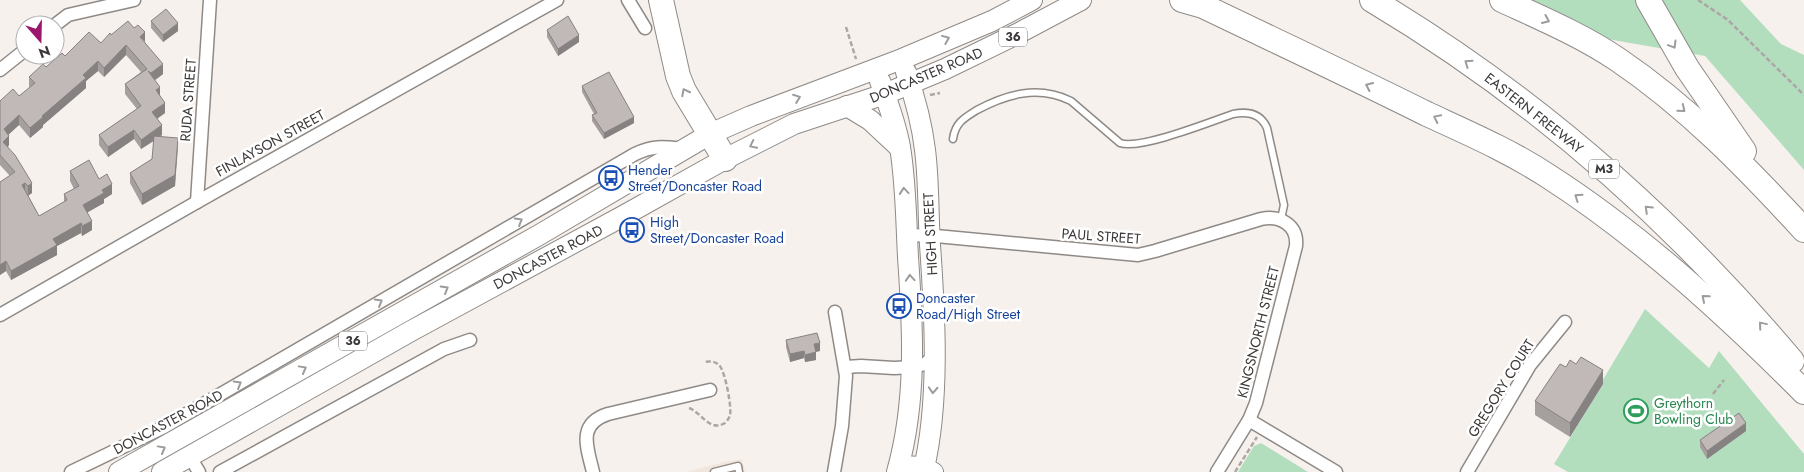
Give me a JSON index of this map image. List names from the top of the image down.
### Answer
{
  "streets": {
    "highway": ["EASTERN FREEWAY", "M3"],
    "main road": ["36", "DONCASTER ROAD", "HIGH STREET"],
    "street": [
      "RUDA STREET",
      "FINLAYSON STREET",
      "PAUL STREET",
      "KINGSNORTH STREET",
      "GREGORY COURT"
    ]
  },
  "crossings": [
    ["DONCASTER ROAD", "HIGH STREET"],
    ["RUDA STREET", "FINLAYSON STREET"],
    ["HIGH STREET", "PAUL STREET"],
    ["PAUL STREET", "KINGSNORTH STREET"]
  ],
  "places": {
    "bus stop": ["Hender Street/Doncaster Road", "High Street/Doncaster Road", "Doncaster Road/High Street"],
    "sports": ["Greythorn Bowling Club"]
  },
  "north": "bottom"
}
